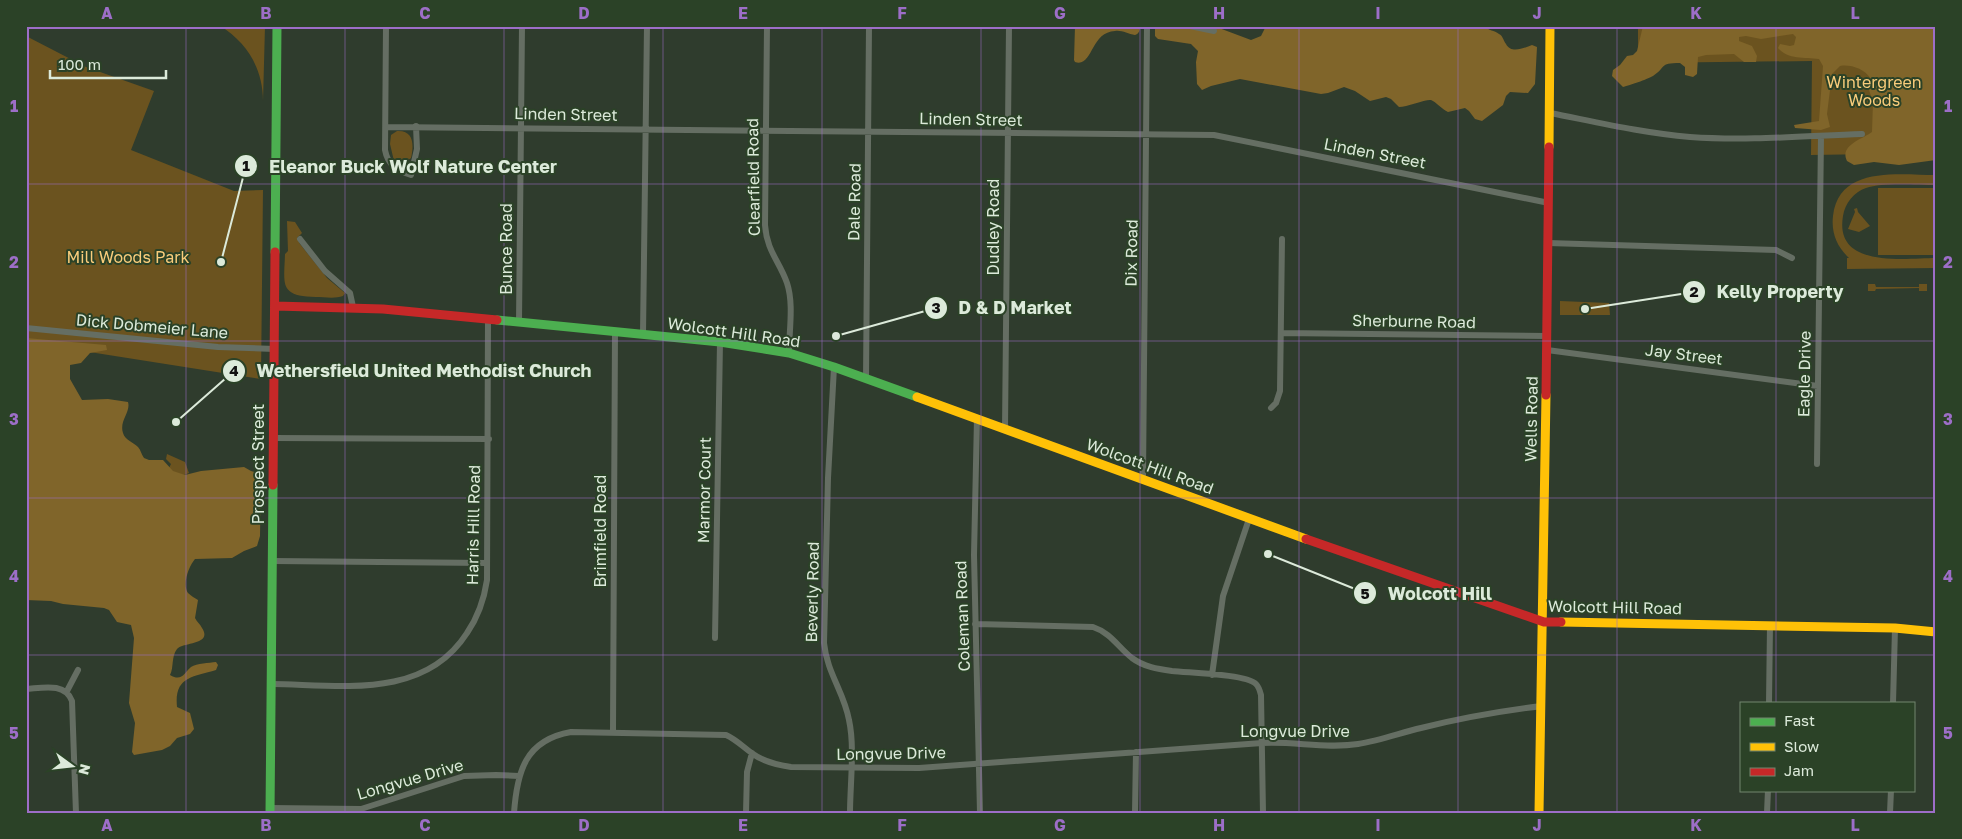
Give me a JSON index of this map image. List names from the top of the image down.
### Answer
{
  "streets": {
    "street": [
      "Linden Street",
      "Clearfield Road",
      "Dale Road",
      "Dudley Road",
      "Bunce Road",
      "Dix Road",
      "Sherburne Road",
      "Dick Dobmeier Lane",
      "Wolcott Hill Road",
      "Jay Street",
      "Eagle Drive",
      "Wells Road",
      "Prospect Street",
      "Marmor Court",
      "Harris Hill Road",
      "Brimfield Road",
      "Beverly Road",
      "Coleman Road",
      "Longvue Drive"
    ]
  },
  "crossings": [
    ["Linden Street", "Clearfield Road"],
    ["Linden Street", "Dale Road"],
    ["Linden Street", "Dudley Road"],
    ["Linden Street", "Bunce Road"],
    ["Linden Street", "Dix Road"],
    ["Linden Street", "Wells Road"],
    ["Clearfield Road", "Wolcott Hill Road"],
    ["Dale Road", "Wolcott Hill Road"],
    ["Dudley Road", "Wolcott Hill Road"],
    ["Bunce Road", "Wolcott Hill Road"],
    ["Dix Road", "Wolcott Hill Road"],
    ["Sherburne Road", "Wells Road"],
    ["Dick Dobmeier Lane", "Prospect Street"],
    ["Wolcott Hill Road", "Wells Road"],
    ["Wolcott Hill Road", "Prospect Street"],
    ["Wolcott Hill Road", "Marmor Court"],
    ["Wolcott Hill Road", "Harris Hill Road"],
    ["Wolcott Hill Road", "Brimfield Road"],
    ["Wolcott Hill Road", "Beverly Road"],
    ["Wolcott Hill Road", "Coleman Road"],
    ["Jay Street", "Eagle Drive"],
    ["Jay Street", "Wells Road"],
    ["Wells Road", "Longvue Drive"],
    ["Prospect Street", "Harris Hill Road"],
    ["Prospect Street", "Longvue Drive"],
    ["Brimfield Road", "Longvue Drive"],
    ["Beverly Road", "Longvue Drive"],
    ["Coleman Road", "Longvue Drive"]
  ],
  "parks": ["Wintergreen Woods", "Mill Woods Park"],
  "places": [
    "Eleanor Buck Wolf Nature Center",
    "Kelly Property",
    "D & D Market",
    "Wethersfield United Methodist Church",
    "Wolcott Hill"
  ],
  "legend": ["Fast", "Slow", "Jam"],
  "scale_bar": "100 m",
  "north": "right",
  "grid": {
    "columns": [
      "A",
      "B",
      "C",
      "D",
      "E",
      "F",
      "G",
      "H",
      "I",
      "J",
      "K",
      "L"
    ],
    "rows": [
      "1",
      "2",
      "3",
      "4",
      "5"
    ]
  }
}
